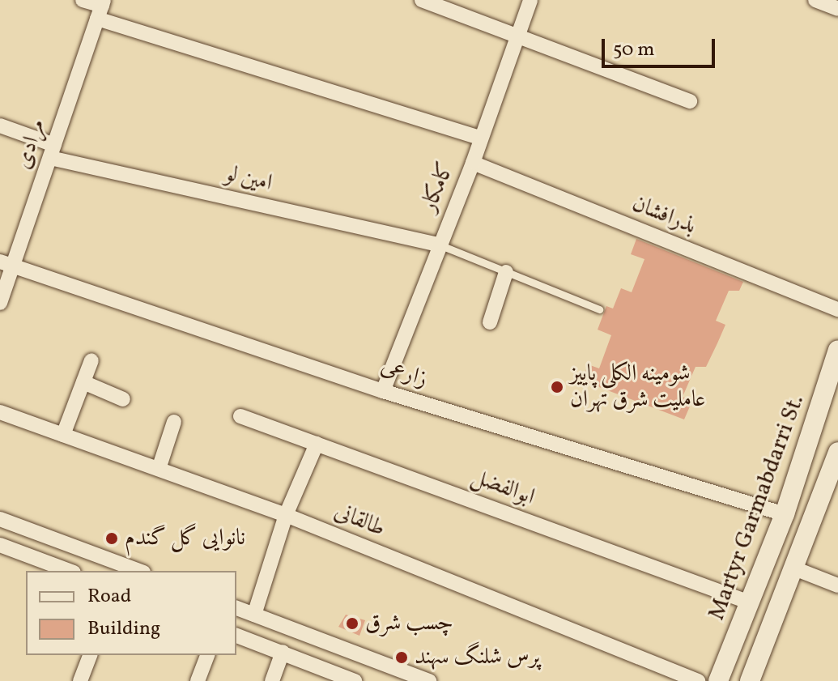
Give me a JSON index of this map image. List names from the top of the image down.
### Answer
{
  "streets": {
    "main road": ["Martyr Garmabdarri St."],
    "street": [
      "مرادی",
      "امین لو",
      "کامکار",
      "بذرافشان",
      "زارعی",
      "ابوالفضل",
      "طالقانی"
    ]
  },
  "crossings": [
    ["مرادی", "امین لو"],
    ["مرادی", "زارعی"],
    ["امین لو", "کامکار"],
    ["کامکار", "بذرافشان"],
    ["کامکار", "زارعی"],
    ["زارعی", "Martyr Garmabdarri St."],
    ["ابوالفضل", "Martyr Garmabdarri St."]
  ],
  "places": [
    "شومینه الکلی پاییز عاملیت شرق تهران",
    "نانوایی گل گندم",
    "چسب شرق",
    "پرس شلنگ سهند"
  ],
  "legend": ["Road", "Building"],
  "scale_bar": "50 m"
}
